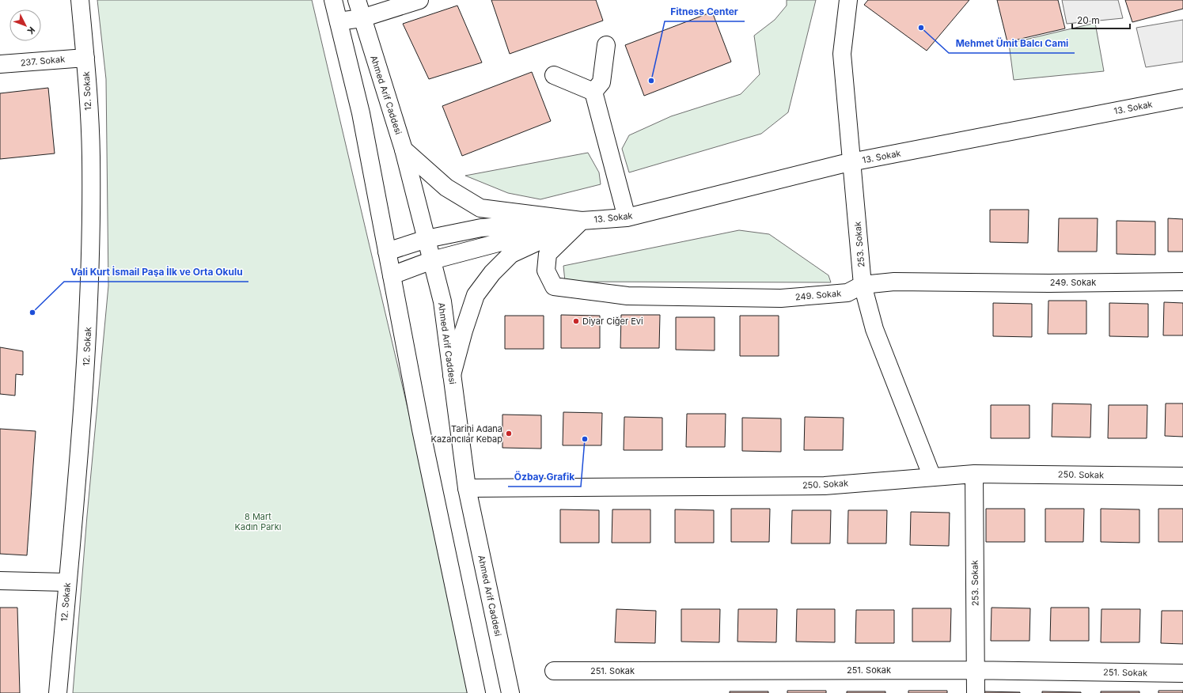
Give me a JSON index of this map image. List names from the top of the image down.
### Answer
{
  "streets": {
    "street": [
      "237. Sokak",
      "12. Sokak",
      "Ahmed Arif Caddesi",
      "13. Sokak",
      "253. Sokak",
      "249. Sokak",
      "250. Sokak",
      "251. Sokak"
    ]
  },
  "crossings": [
    ["237. Sokak", "12. Sokak"],
    ["Ahmed Arif Caddesi", "250. Sokak"],
    ["13. Sokak", "253. Sokak"],
    ["13. Sokak", "249. Sokak"],
    ["253. Sokak", "249. Sokak"],
    ["253. Sokak", "250. Sokak"],
    ["253. Sokak", "251. Sokak"]
  ],
  "parks": ["8 Mart Kadın Parkı"],
  "places": [
    "Mehmet Ümit Balcı Cami",
    "Fitness Center",
    "Vali Kurt İsmail Paşa İlk ve Orta Okulu",
    "Diyar Ciğer Evi",
    "Tarihi Adana Kazancılar Kebap",
    "Özbay Grafik"
  ],
  "scale_bar": "20 m",
  "north": "bottom right"
}
